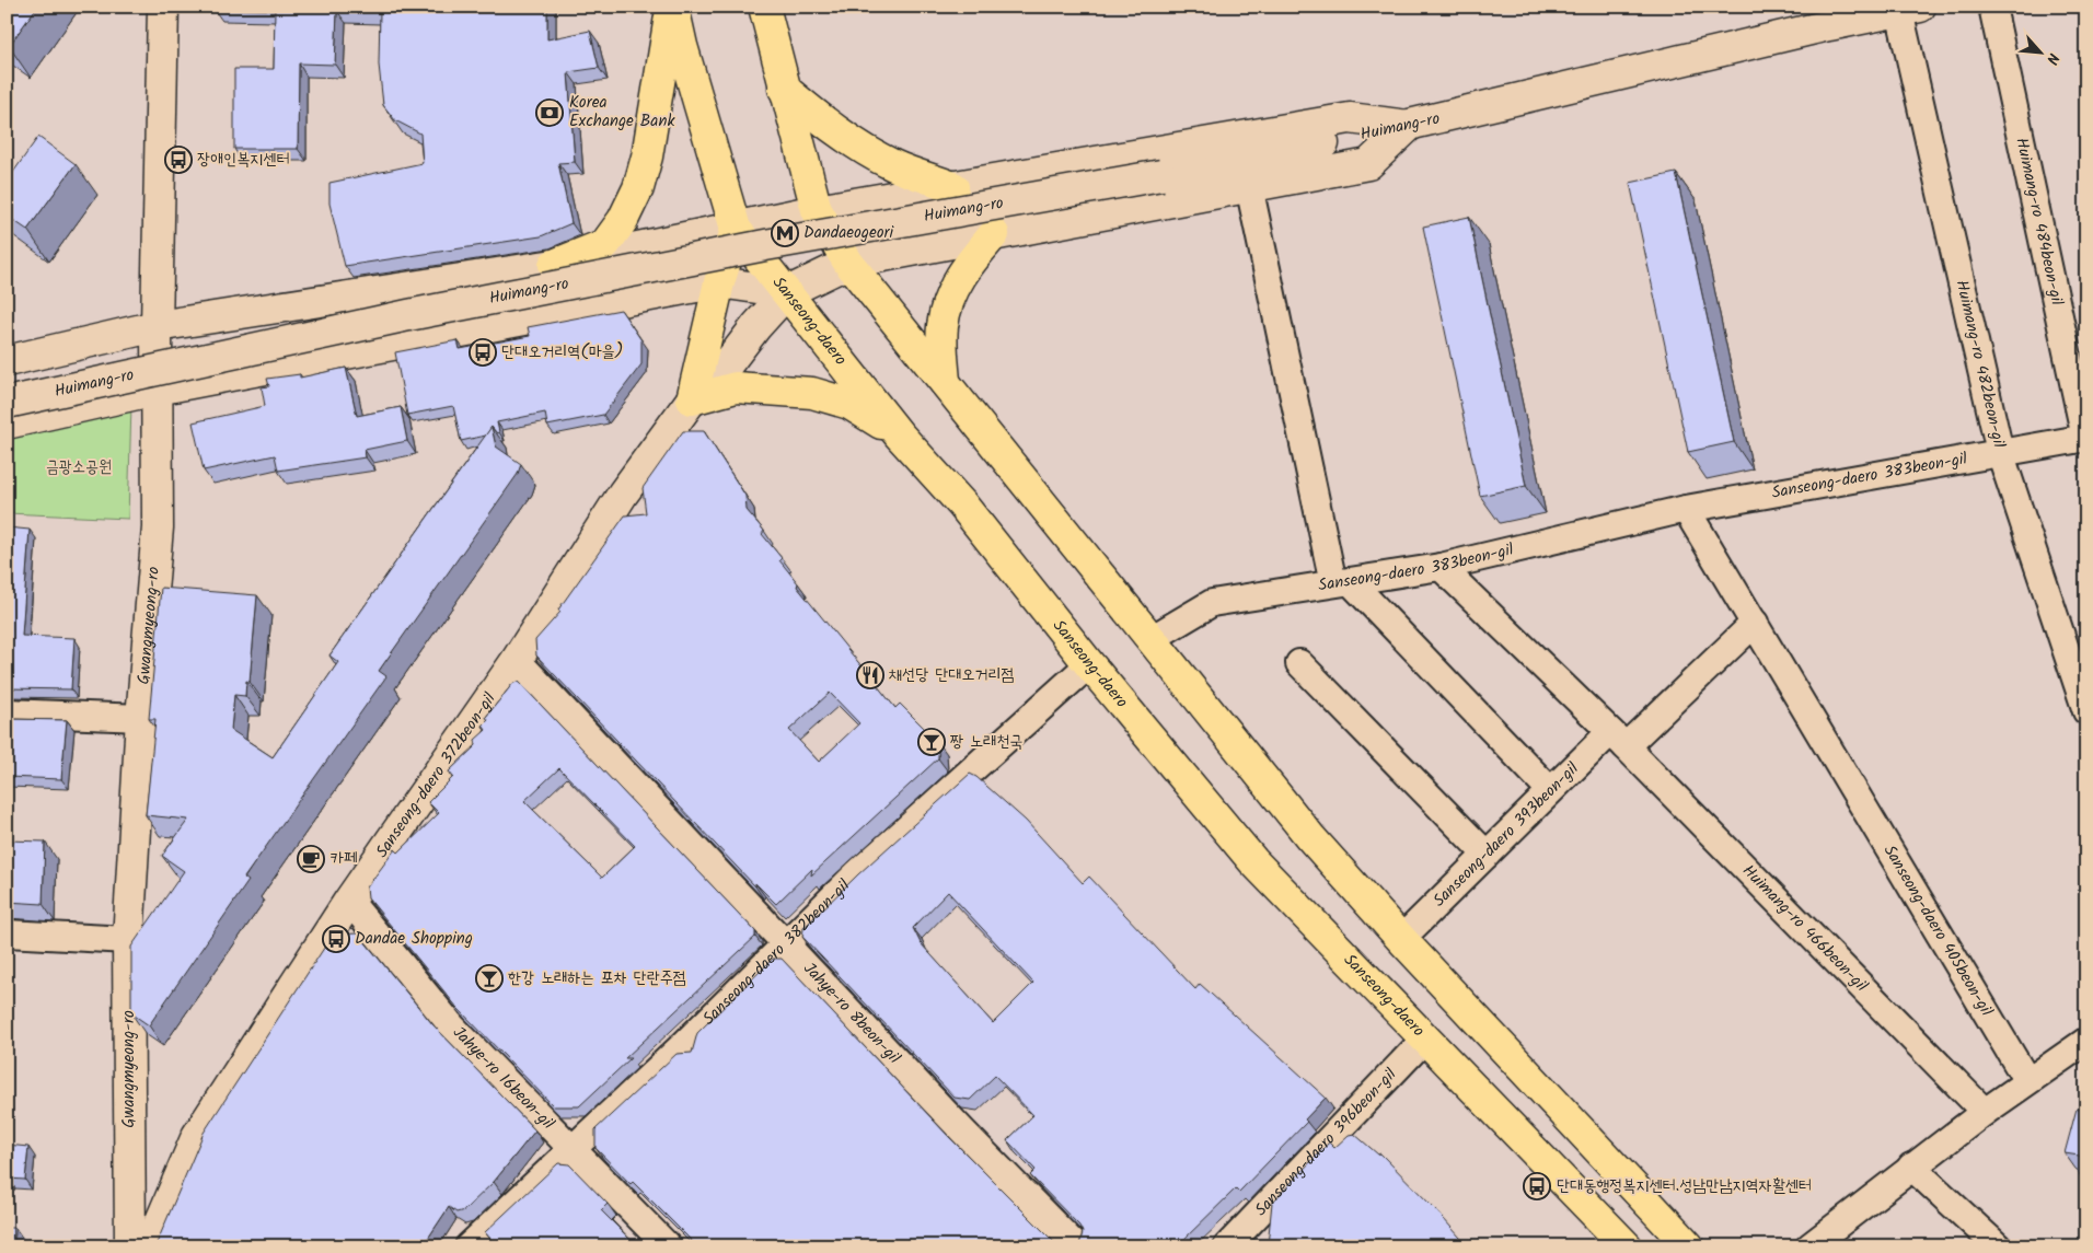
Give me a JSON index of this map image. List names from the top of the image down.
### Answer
{
  "streets": {
    "main road": [
      "Huimang-ro",
      "Sanseong-daero",
      "Gwangmyeong-ro",
      "Sanseong-daero 372beon-gil"
    ],
    "street": [
      "Huimang-ro 484beon-gil",
      "Huimang-ro 482beon-gil",
      "Sanseong-daero 383beon-gil",
      "Sanseong-daero 393beon-gil",
      "Huimang-ro 466beon-gil",
      "Sanseong-daero 405beon-gil",
      "Sanseong-daero 382beon-gil",
      "Jahye-ro 8beon-gil",
      "Jahye-ro 16beon-gil",
      "Sanseong-daero 396beon-gil"
    ]
  },
  "crossings": [
    ["Huimang-ro", "Huimang-ro 482beon-gil"],
    ["Huimang-ro 484beon-gil", "Sanseong-daero 383beon-gil"],
    ["Sanseong-daero", "Sanseong-daero 372beon-gil"],
    ["Sanseong-daero", "Sanseong-daero 382beon-gil"],
    ["Sanseong-daero", "Sanseong-daero 396beon-gil"],
    ["Huimang-ro 482beon-gil", "Sanseong-daero 383beon-gil"],
    ["Sanseong-daero 383beon-gil", "Huimang-ro 466beon-gil"],
    ["Sanseong-daero 372beon-gil", "Jahye-ro 8beon-gil"],
    ["Sanseong-daero 372beon-gil", "Jahye-ro 16beon-gil"],
    ["Sanseong-daero 393beon-gil", "Huimang-ro 466beon-gil"],
    ["Sanseong-daero 382beon-gil", "Jahye-ro 8beon-gil"],
    ["Sanseong-daero 382beon-gil", "Jahye-ro 16beon-gil"]
  ],
  "parks": ["금광소공원"],
  "places": {
    "bank": ["Korea Exchange Bank"],
    "bus stop": [
      "장애인복지센터",
      "단대오거리역(마을)",
      "Dandae Shopping",
      "단대동행정복지센터.성남만남지역자활센터"
    ],
    "metro station": ["Dandaeogeori"],
    "restaurant": ["채선당 단대오거리점"],
    "bar": ["짱 노래천국", "한강 노래하는 포차 단란주점"],
    "cafe": ["카페"]
  },
  "north": "bottom right"
}
